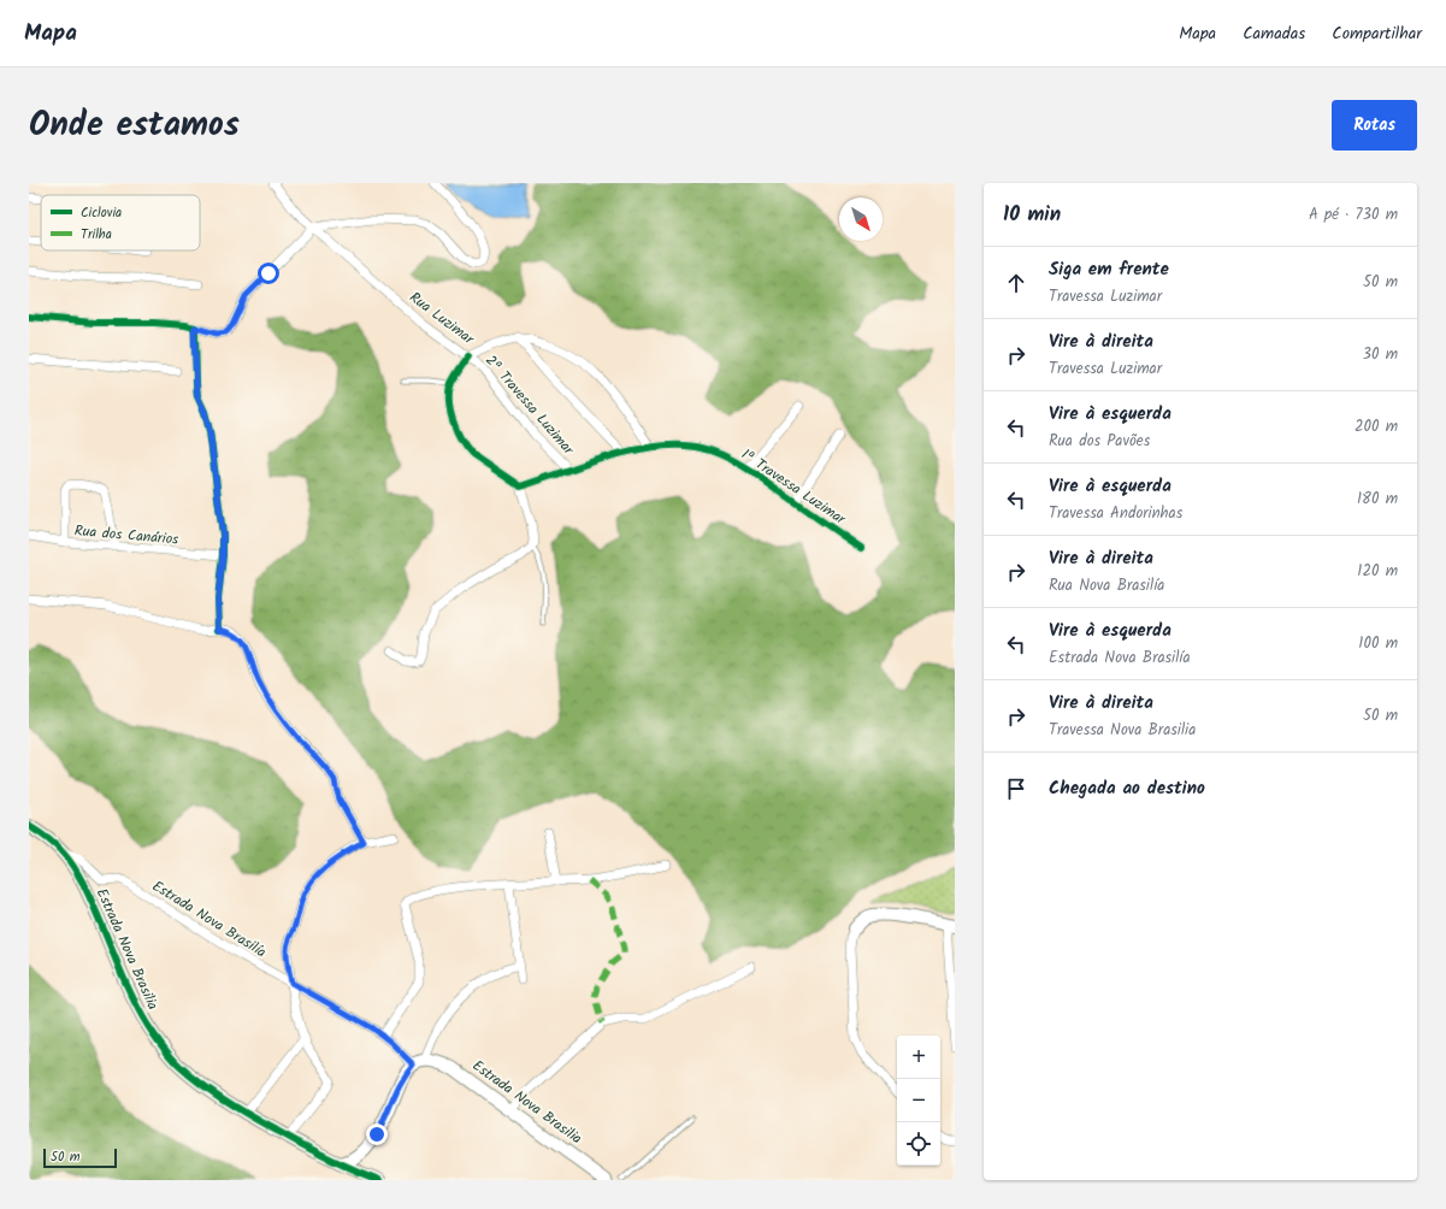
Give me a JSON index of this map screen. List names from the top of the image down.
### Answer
{
  "streets": {
    "street": [
      "Rua Luzimar",
      "2ª Travessa Luzimar",
      "1ª Travessa Luzimar",
      "Rua dos Canários",
      "Estrada Nova Brasilía",
      "Estrada Nova Brasilia"
    ]
  },
  "crossings": [
    ["Rua Luzimar", "2ª Travessa Luzimar"],
    ["2ª Travessa Luzimar", "1ª Travessa Luzimar"],
    ["Estrada Nova Brasilía", "Estrada Nova Brasilia"]
  ],
  "legend": ["Ciclovia", "Trilha"],
  "scale_bar": "50 m",
  "north": "bottom right",
  "page": {
    "header": "Mapa",
    "nav": ["Mapa", "Camadas", "Compartilhar"],
    "title": "Onde estamos",
    "buttons": "Rotas",
    "heading": ["10 min", "A pé · 730 m"],
    "list": [
      ["Siga em frente", "Travessa Luzimar", "50 m"],
      ["Vire à direita", "Travessa Luzimar", "30 m"],
      ["Vire à esquerda", "Rua dos Pavões", "200 m"],
      ["Vire à esquerda", "Travessa Andorinhas", "180 m"],
      ["Vire à direita", "Rua Nova Brasilía", "120 m"],
      ["Vire à esquerda", "Estrada Nova Brasilía", "100 m"],
      ["Vire à direita", "Travessa Nova Brasilia", "50 m"],
      "Chegada ao destino"
    ],
    "map_buttons": ["+", "−"],
    "scale": "50 m"
  }
}
